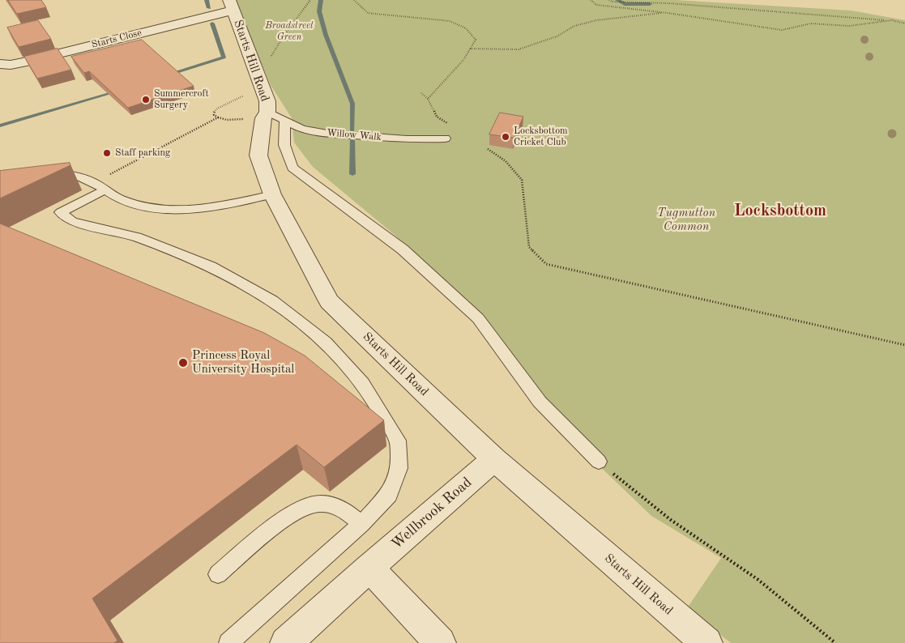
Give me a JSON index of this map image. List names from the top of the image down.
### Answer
{
  "streets": {
    "street": ["Starts Close", "Starts Hill Road", "Wellbrook Road"],
    "lane": ["Willow Walk"]
  },
  "crossings": [
    ["Starts Close", "Starts Hill Road"],
    ["Starts Hill Road", "Willow Walk"],
    ["Starts Hill Road", "Wellbrook Road"]
  ],
  "districts": ["Locksbottom"],
  "parks": ["Broadstreet Green", "Tugmutton Common"],
  "places": [
    "Summercroft Surgery",
    "Locksbottom Cricket Club",
    "Staff parking",
    "Princess Royal University Hospital"
  ]
}
